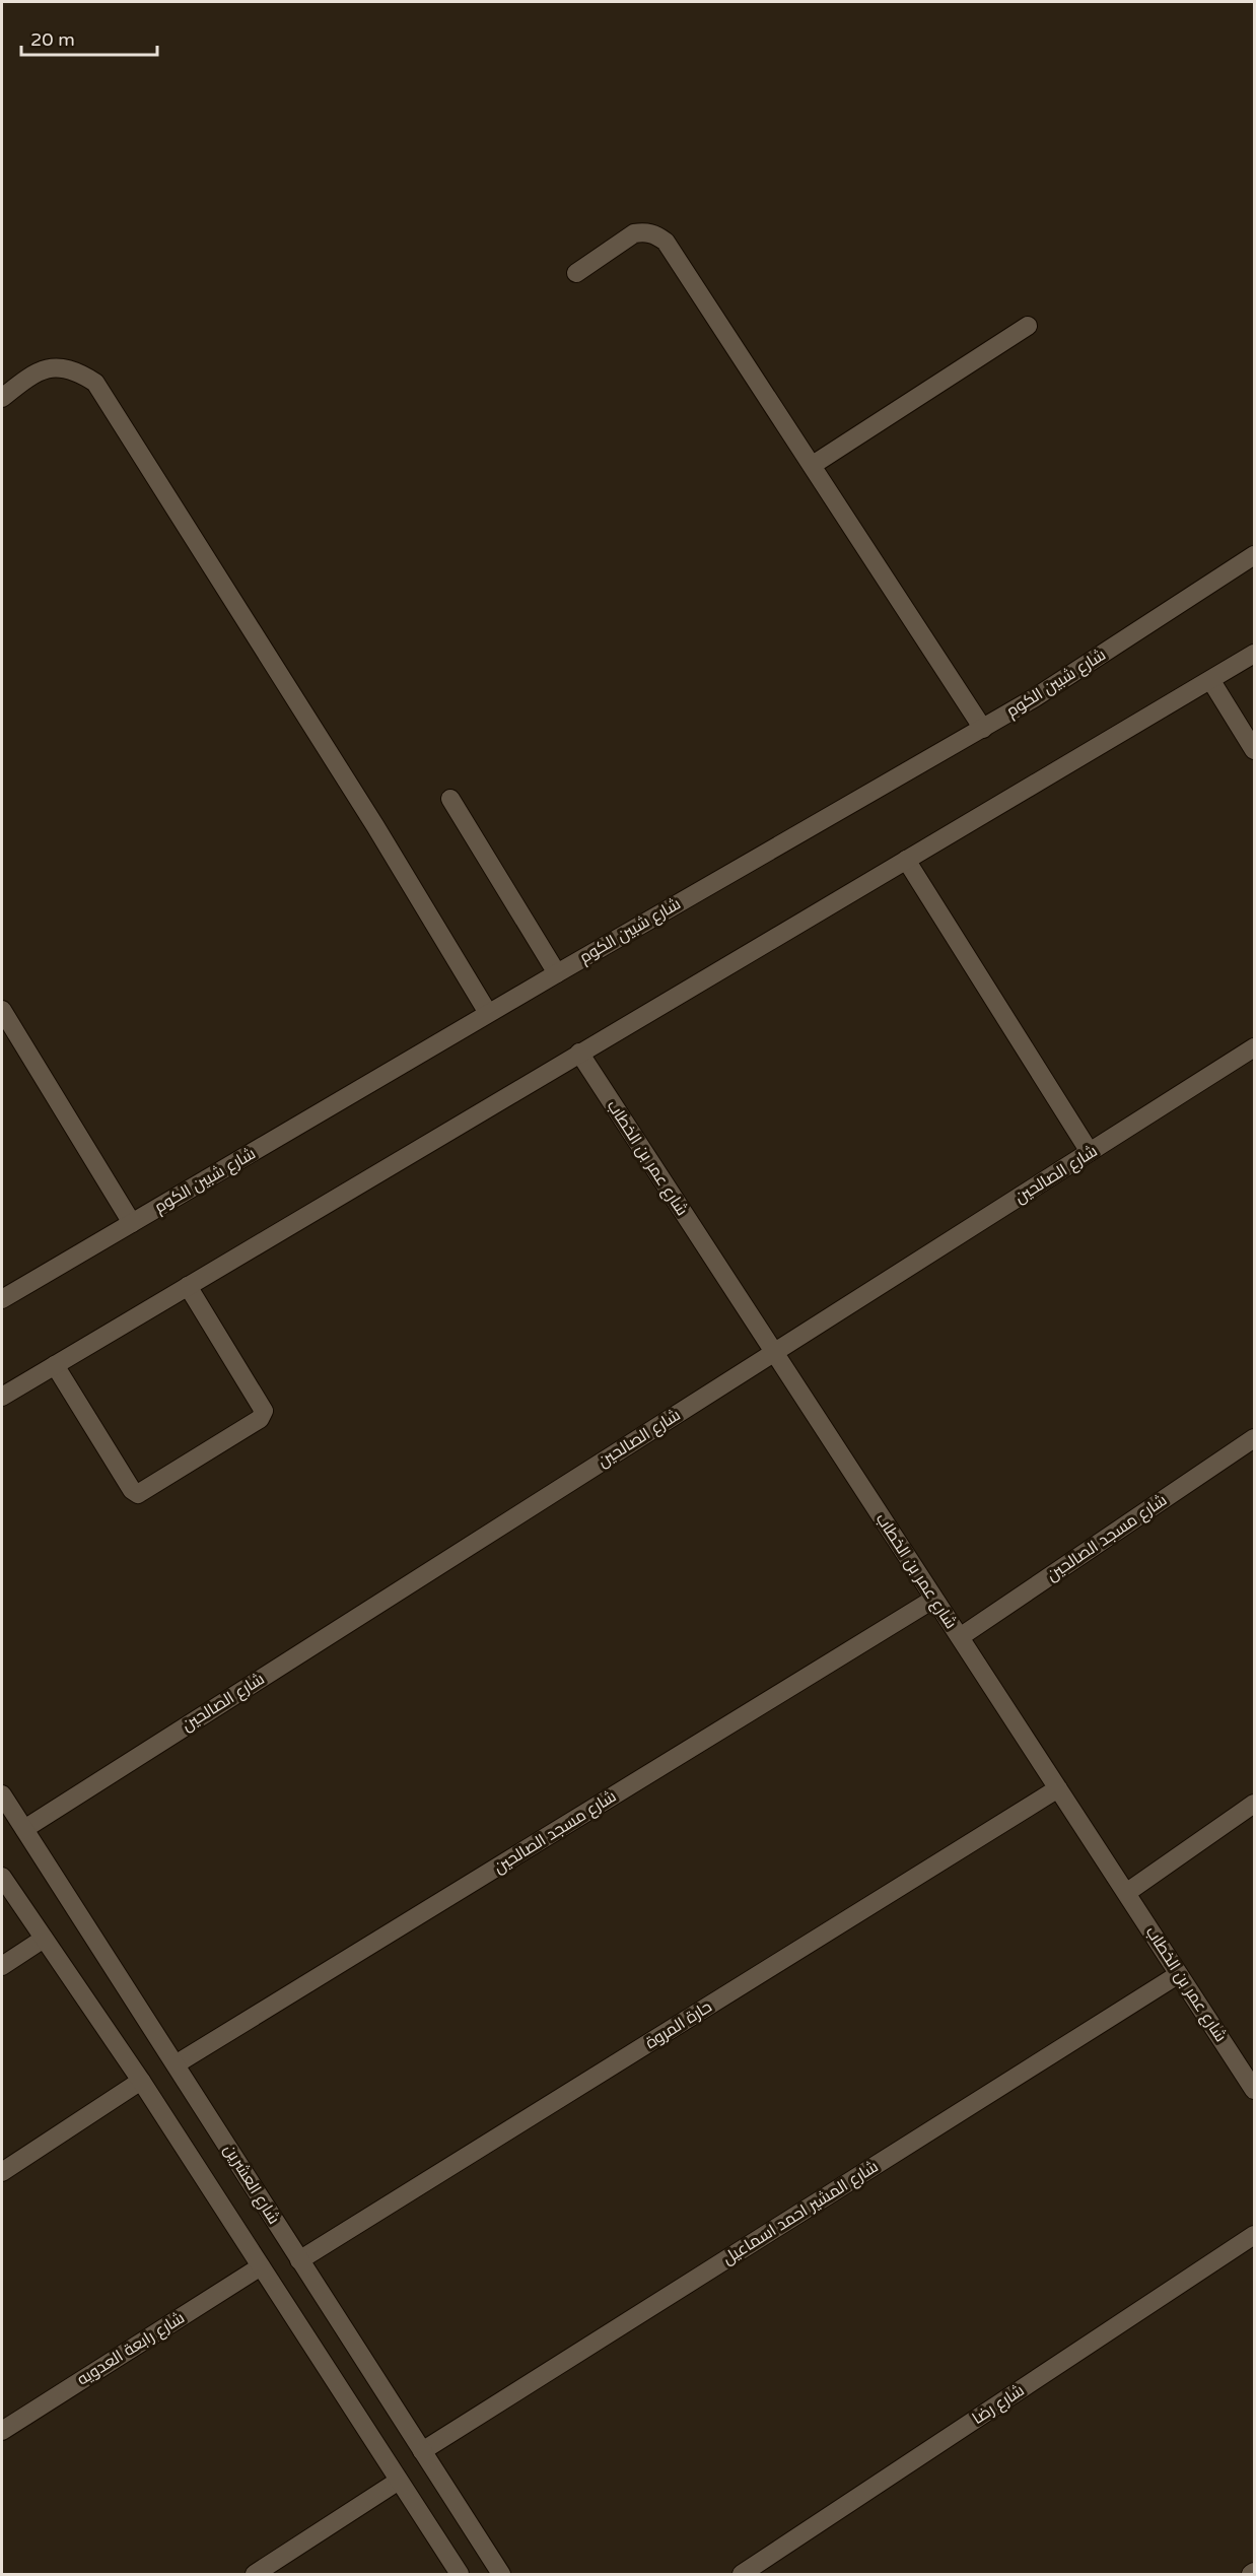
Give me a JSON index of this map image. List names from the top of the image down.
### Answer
{
  "streets": {
    "street": [
      "شارع شبين الكوم",
      "شارع عمر بن الخطاب",
      "شارع الصالحين",
      "شارع مسجد الصالحين",
      "حارة المروة",
      "شارع العشرين",
      "شارع المشير احمد اسماعيل",
      "شارع رابعة العدويه",
      "شارع رضا"
    ]
  },
  "crossings": [
    ["شارع عمر بن الخطاب", "شارع الصالحين"],
    ["شارع عمر بن الخطاب", "شارع مسجد الصالحين"],
    ["شارع عمر بن الخطاب", "حارة المروة"],
    ["شارع عمر بن الخطاب", "شارع المشير احمد اسماعيل"],
    ["شارع الصالحين", "شارع العشرين"],
    ["شارع مسجد الصالحين", "شارع العشرين"],
    ["حارة المروة", "شارع العشرين"],
    ["شارع العشرين", "شارع المشير احمد اسماعيل"]
  ],
  "scale_bar": "20 m"
}
